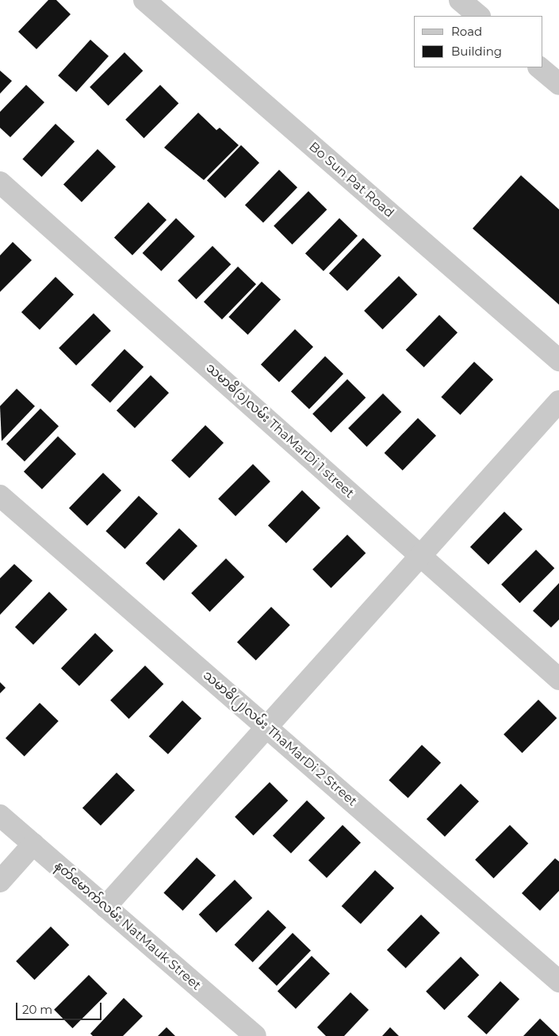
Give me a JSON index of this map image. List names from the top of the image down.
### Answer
{
  "streets": {
    "street": [
      "Bo Sun Pat Road",
      "သမာဓိ(၁)လမ်း ThaMarDi 1 street",
      "သမာဓိ(၂)လမ်း ThaMarDi 2 Street",
      "နတ်မောက်လမ်း NatMauk Street"
    ]
  },
  "legend": ["Road", "Building"],
  "scale_bar": "20 m"
}
